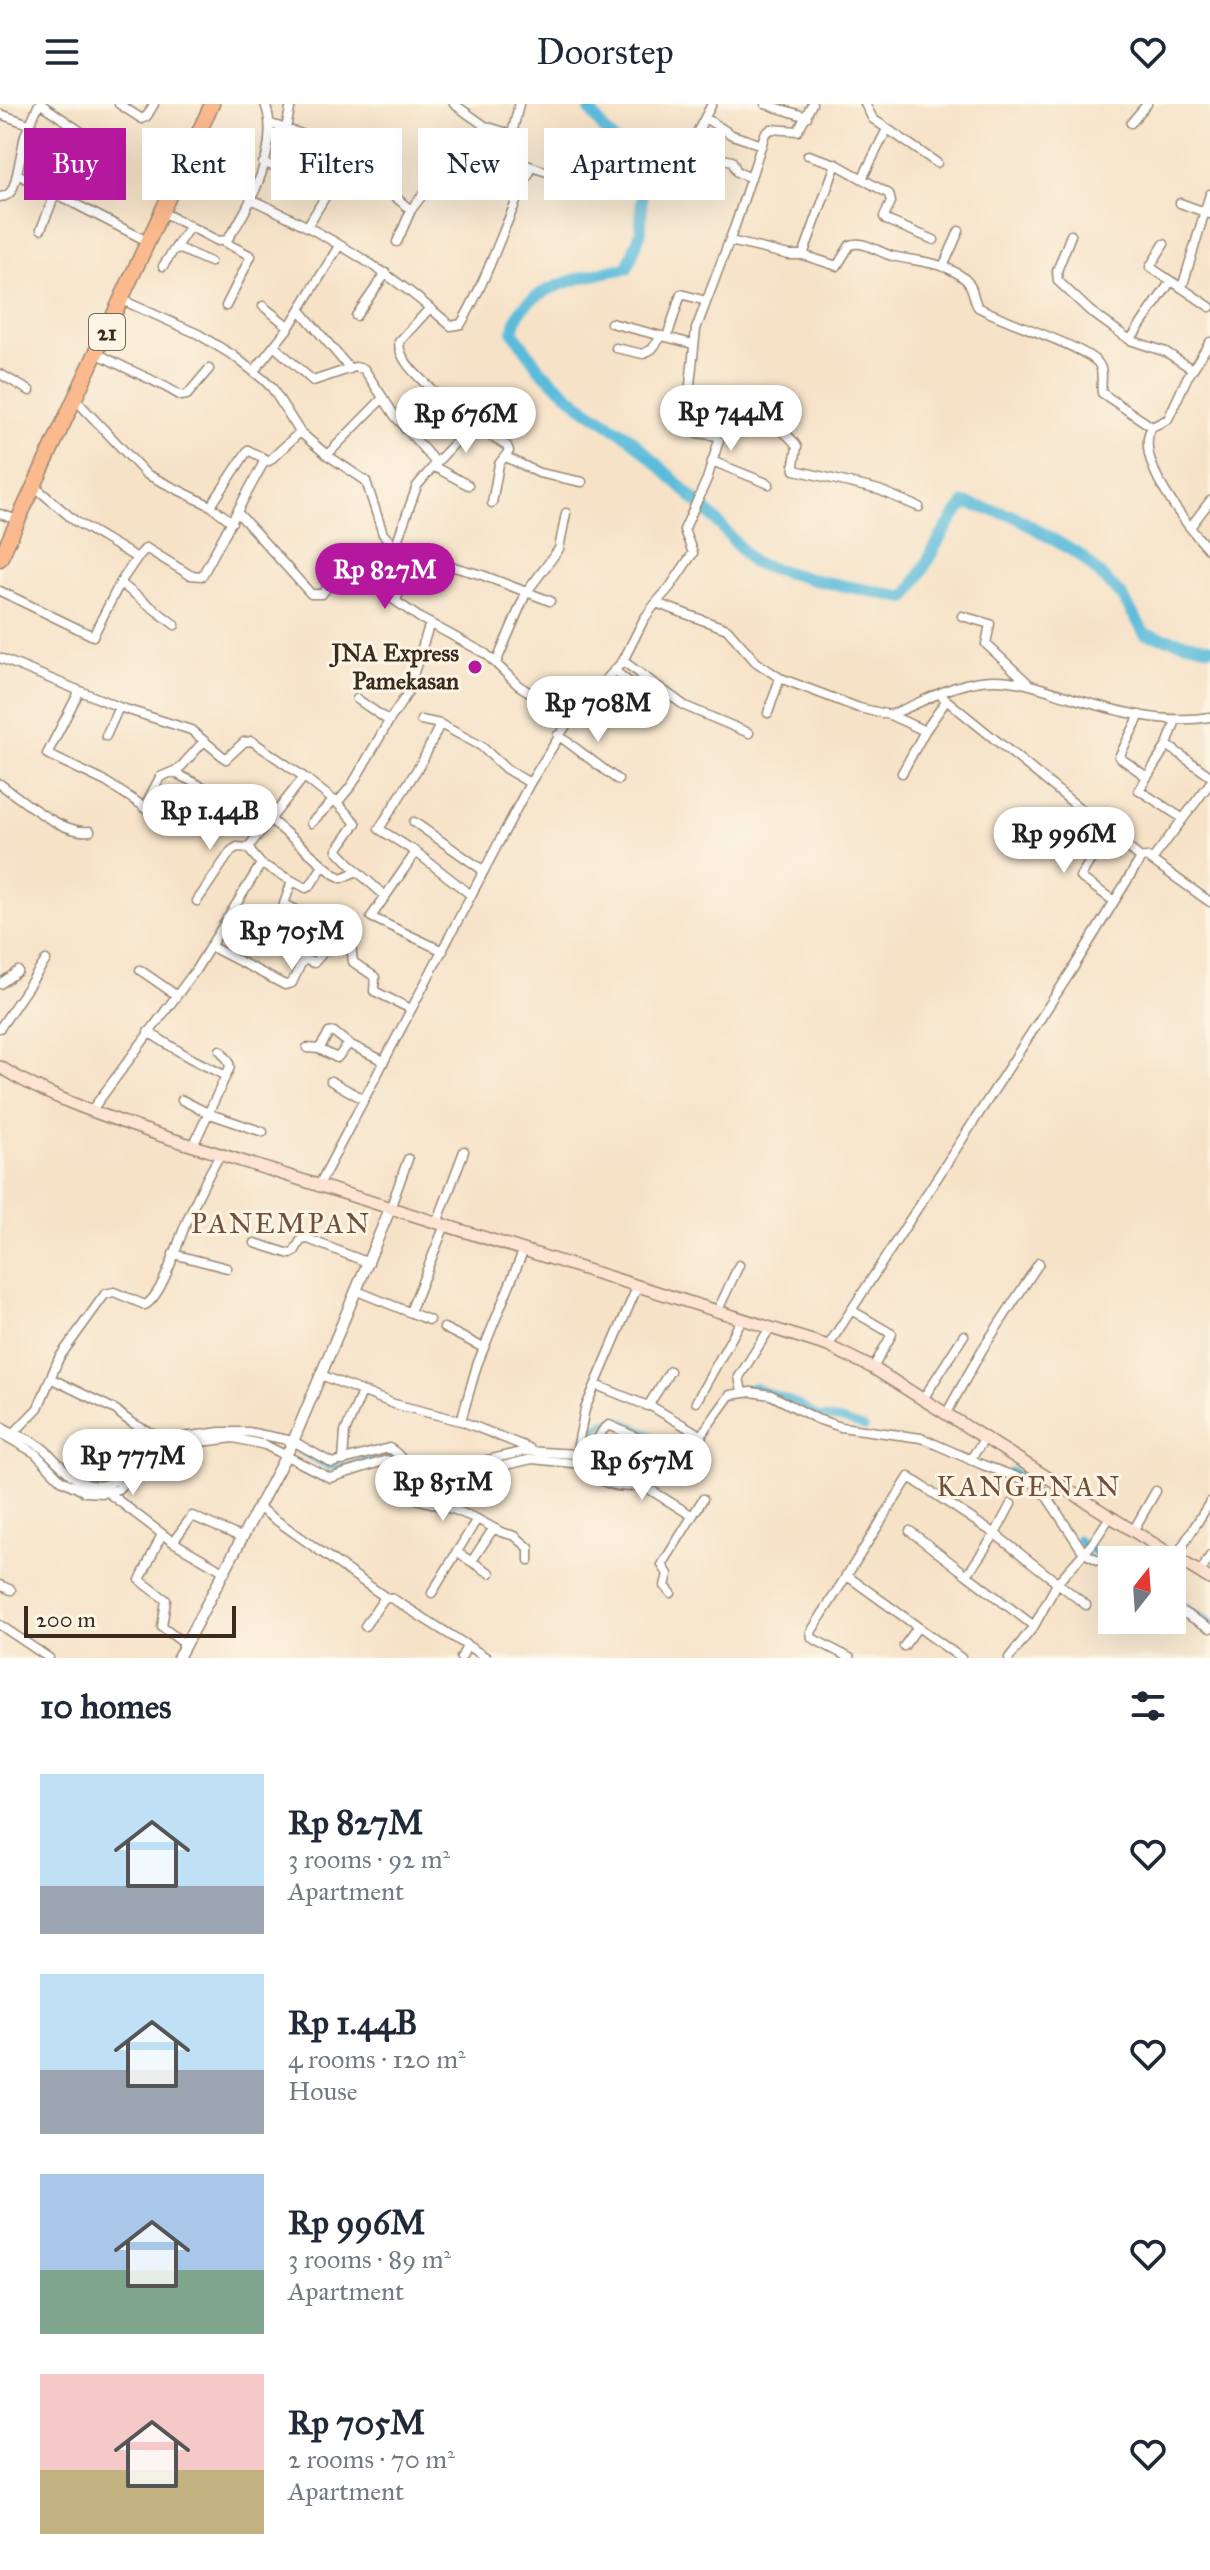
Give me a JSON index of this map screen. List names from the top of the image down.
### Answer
{
  "streets": {
    "highway": ["21"]
  },
  "districts": ["PANEMPAN", "KANGENAN"],
  "places": ["JNA Express Pamekasan"],
  "scale_bar": "200 m",
  "north": "top",
  "page": {
    "header": "Doorstep",
    "chip": [
      "Buy",
      "Rent",
      "Filters",
      "New",
      "Apartment"
    ],
    "price": [
      "Rp 744M",
      "Rp 676M",
      "Rp 827M",
      "Rp 708M",
      "Rp 1.44B",
      "Rp 996M",
      "Rp 705M",
      "Rp 777M",
      "Rp 657M",
      "Rp 851M"
    ],
    "scale": "200 m",
    "heading": "10 homes",
    "list": [
      {
        "name": "Rp 827M",
        "note": "3 rooms · 92 m² · Apartment"
      },
      {
        "name": "Rp 1.44B",
        "note": "4 rooms · 120 m² · House"
      },
      {
        "name": "Rp 996M",
        "note": "3 rooms · 89 m² · Apartment"
      },
      {
        "name": "Rp 705M",
        "note": "2 rooms · 70 m² · Apartment"
      }
    ]
  }
}
